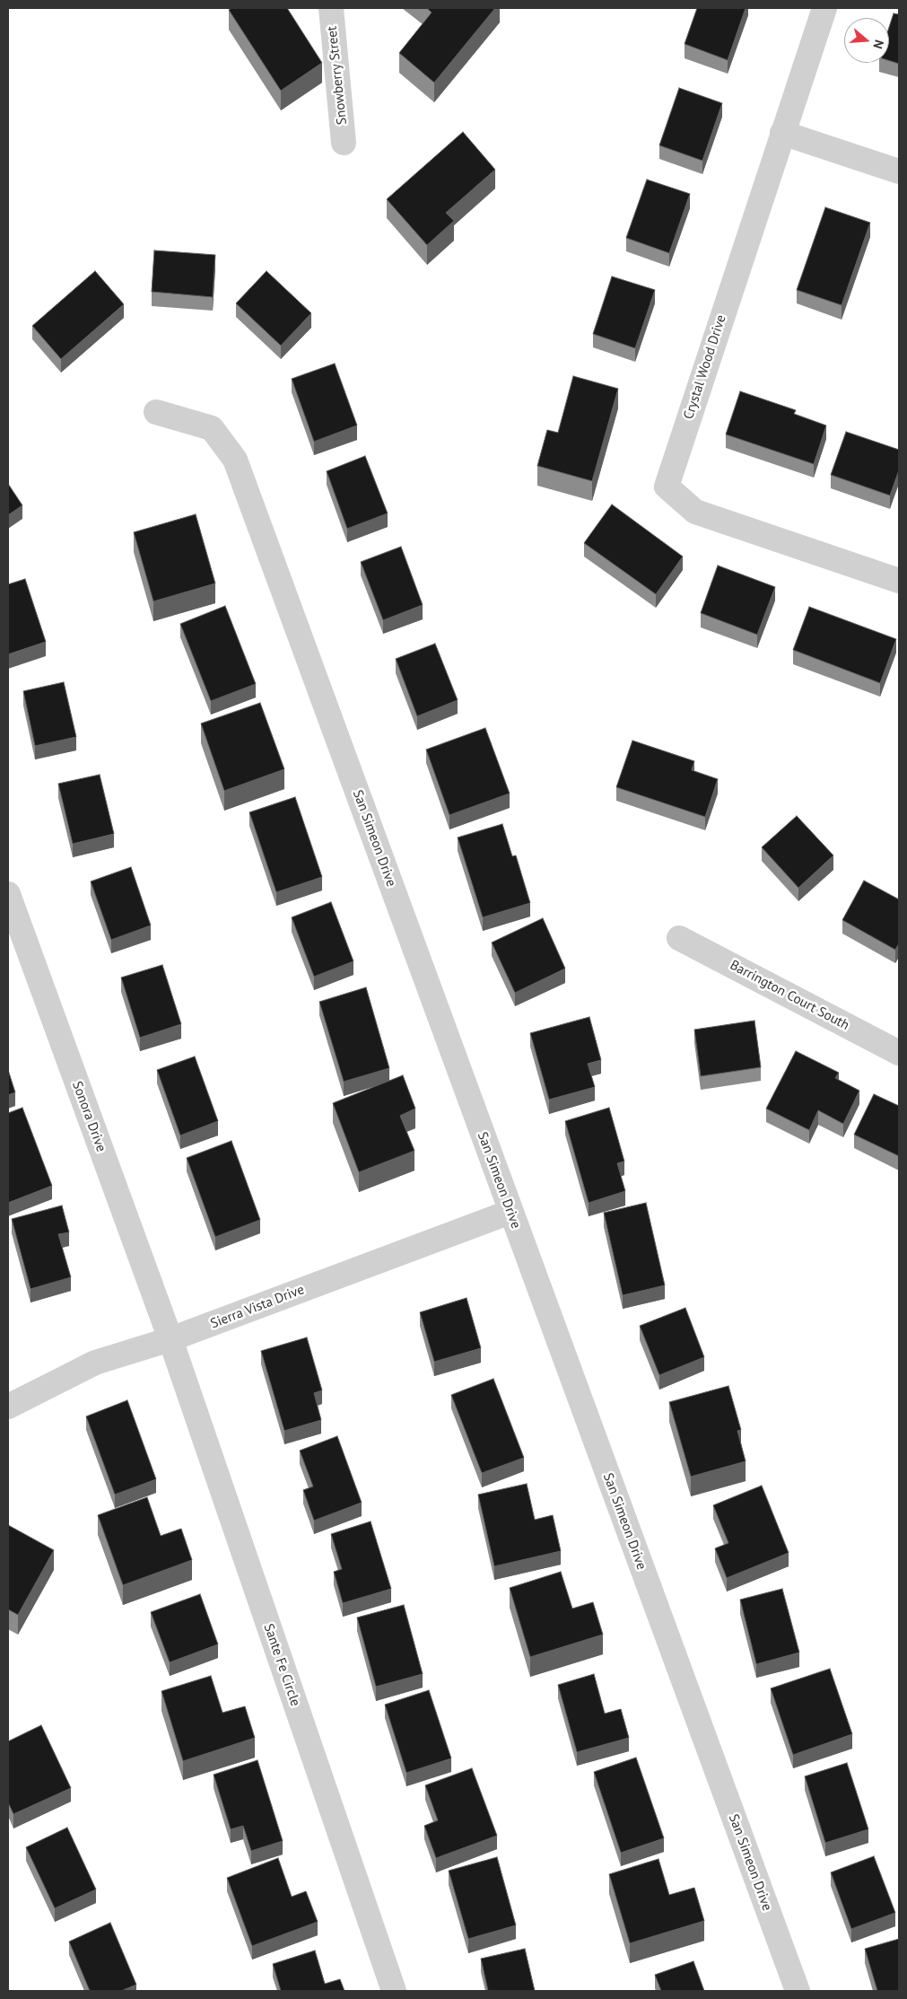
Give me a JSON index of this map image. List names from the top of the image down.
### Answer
{
  "streets": {
    "street": [
      "Snowberry Street",
      "Crystal Wood Drive",
      "San Simeon Drive",
      "Barrington Court South",
      "Sonora Drive",
      "Sierra Vista Drive",
      "Sante Fe Circle"
    ]
  },
  "crossings": [
    ["San Simeon Drive", "Sierra Vista Drive"],
    ["Sonora Drive", "Sierra Vista Drive"],
    ["Sonora Drive", "Sante Fe Circle"],
    ["Sierra Vista Drive", "Sante Fe Circle"]
  ],
  "north": "right"
}
